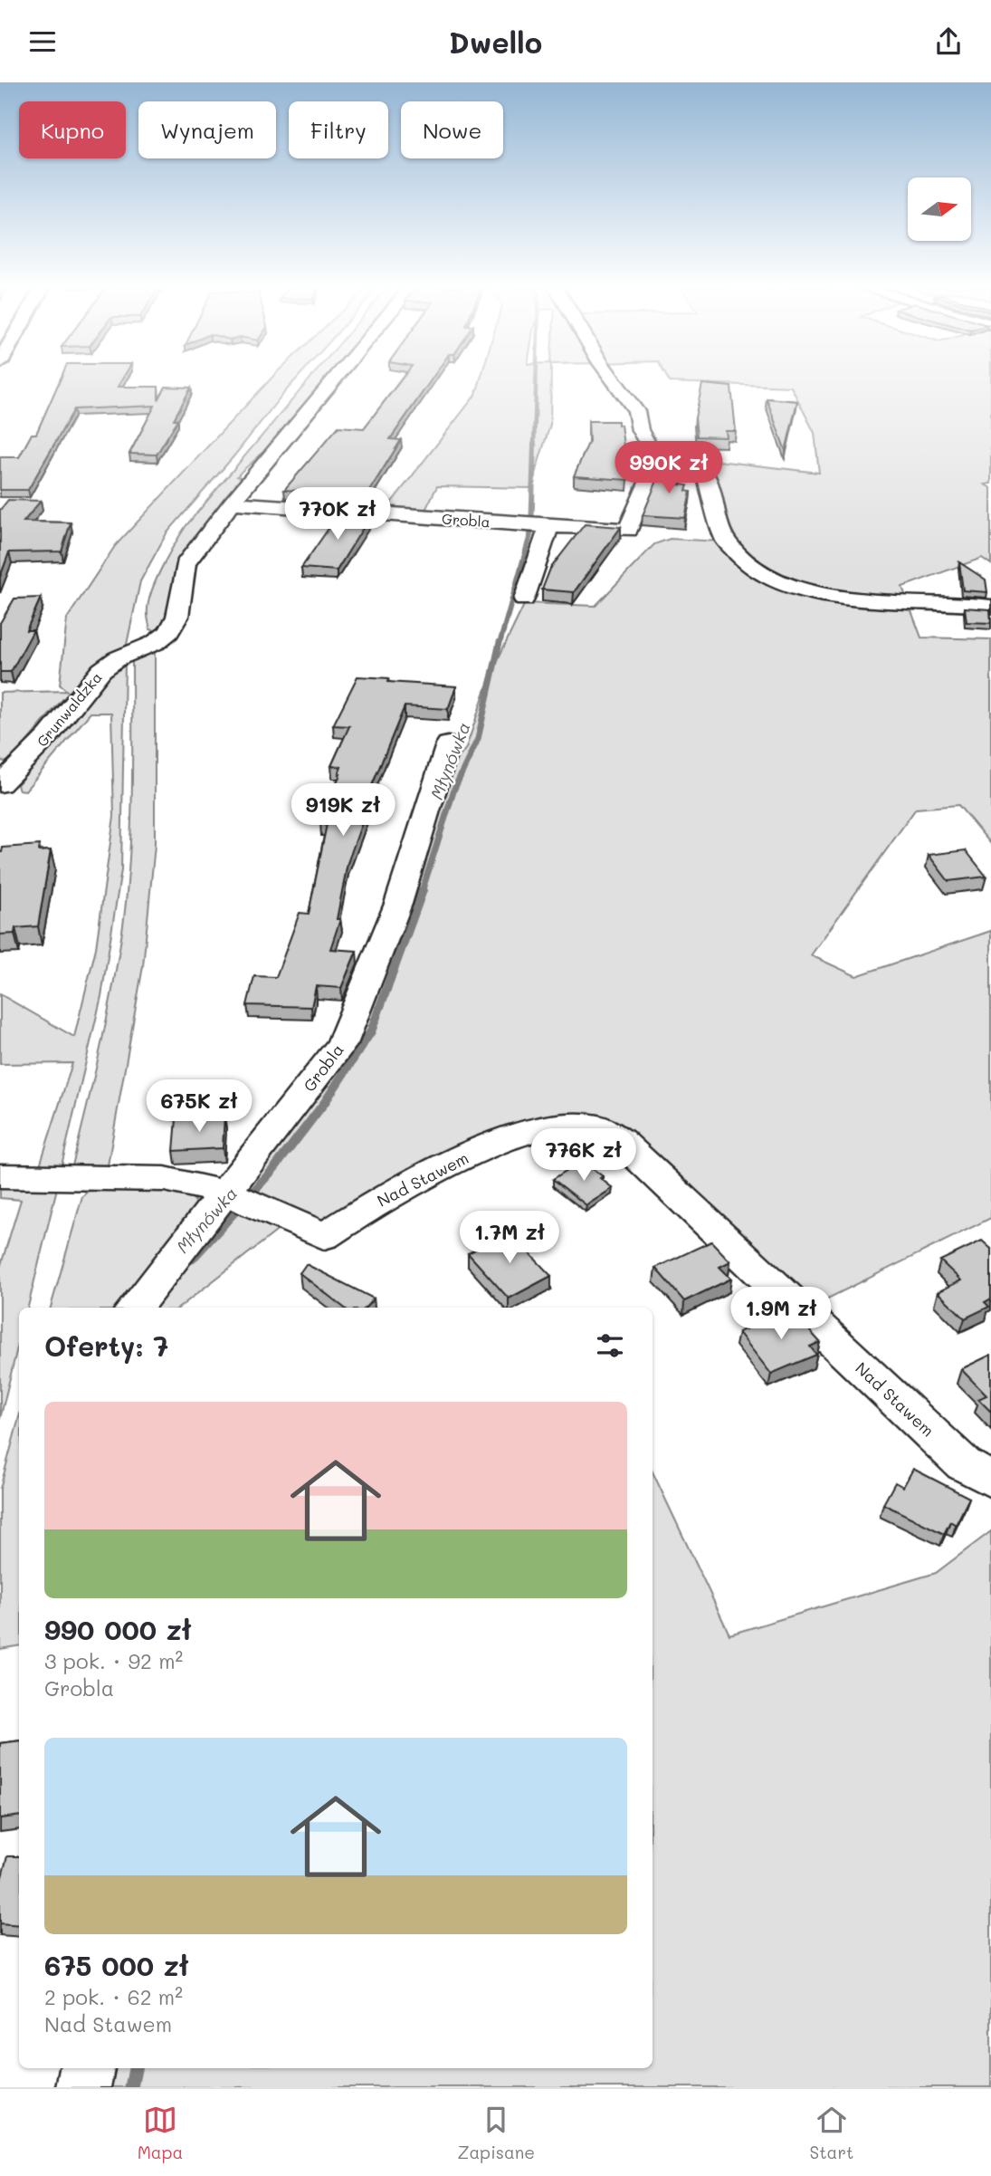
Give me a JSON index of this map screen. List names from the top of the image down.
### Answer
{
  "streets": {
    "street": ["Grobla", "Grunwaldzka", "Nad Stawem"]
  },
  "crossings": [
    ["Grobla", "Grunwaldzka"],
    ["Grobla", "Nad Stawem"]
  ],
  "water": ["Młynówka"],
  "north": "right",
  "page": {
    "header": "Dwello",
    "chip": [
      "Kupno",
      "Wynajem",
      "Filtry",
      "Nowe"
    ],
    "price": [
      "990K zł",
      "770K zł",
      "919K zł",
      "675K zł",
      "776K zł",
      "1.7M zł",
      "1.9M zł"
    ],
    "heading": "Oferty: 7",
    "list": [
      {
        "name": "990 000 zł",
        "note": "3 pok. · 92 m² · Grobla"
      },
      {
        "name": "675 000 zł",
        "note": "2 pok. · 62 m² · Nad Stawem"
      }
    ],
    "tabs": ["Mapa", "Zapisane", "Start"]
  }
}
